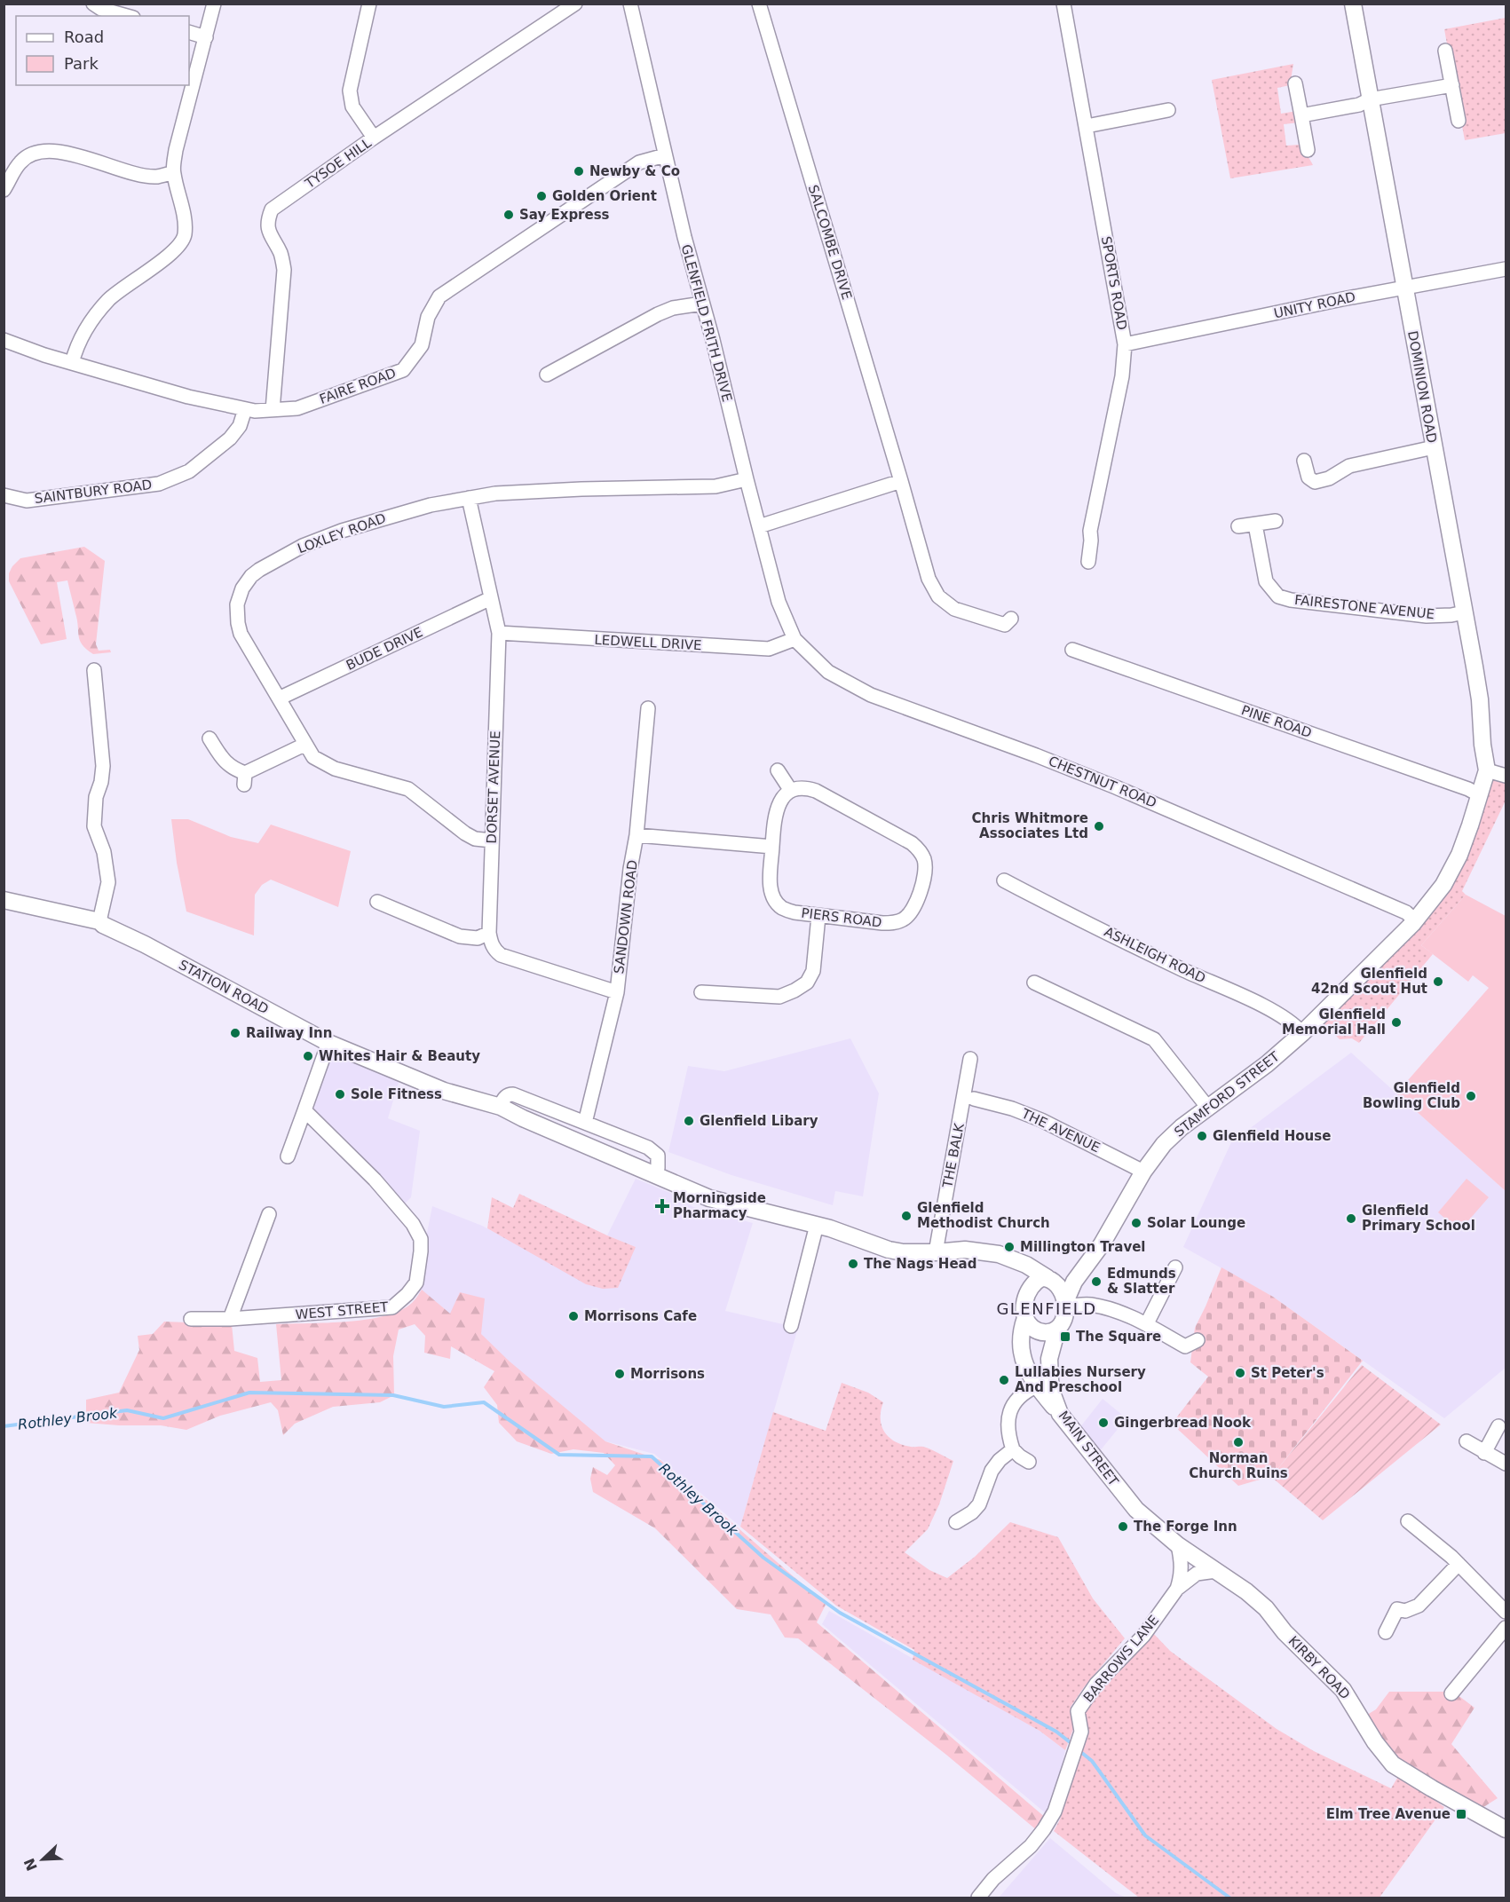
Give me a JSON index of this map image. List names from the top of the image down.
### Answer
{
  "streets": {
    "street": [
      "TYSOE HILL",
      "SALCOMBE DRIVE",
      "SPORTS ROAD",
      "UNITY ROAD",
      "GLENFIELD FRITH DRIVE",
      "FAIRE ROAD",
      "DOMINION ROAD",
      "SAINTBURY ROAD",
      "LOXLEY ROAD",
      "FAIRESTONE AVENUE",
      "LEDWELL DRIVE",
      "BUDE DRIVE",
      "PINE ROAD",
      "CHESTNUT ROAD",
      "DORSET AVENUE",
      "SANDOWN ROAD",
      "PIERS ROAD",
      "ASHLEIGH ROAD",
      "STATION ROAD",
      "STAMFORD STREET",
      "THE AVENUE",
      "THE BALK",
      "WEST STREET",
      "MAIN STREET",
      "BARROWS LANE",
      "KIRBY ROAD"
    ]
  },
  "crossings": [
    ["TYSOE HILL", "FAIRE ROAD"],
    ["SPORTS ROAD", "UNITY ROAD"],
    ["UNITY ROAD", "DOMINION ROAD"],
    ["GLENFIELD FRITH DRIVE", "FAIRE ROAD"],
    ["GLENFIELD FRITH DRIVE", "LOXLEY ROAD"],
    ["GLENFIELD FRITH DRIVE", "LEDWELL DRIVE"],
    ["GLENFIELD FRITH DRIVE", "CHESTNUT ROAD"],
    ["FAIRE ROAD", "SAINTBURY ROAD"],
    ["DOMINION ROAD", "FAIRESTONE AVENUE"],
    ["DOMINION ROAD", "STAMFORD STREET"],
    ["LOXLEY ROAD", "BUDE DRIVE"],
    ["LOXLEY ROAD", "DORSET AVENUE"],
    ["LEDWELL DRIVE", "CHESTNUT ROAD"],
    ["LEDWELL DRIVE", "DORSET AVENUE"],
    ["BUDE DRIVE", "DORSET AVENUE"],
    ["PINE ROAD", "STAMFORD STREET"],
    ["CHESTNUT ROAD", "STAMFORD STREET"],
    ["ASHLEIGH ROAD", "STAMFORD STREET"],
    ["STATION ROAD", "STAMFORD STREET"],
    ["STATION ROAD", "THE BALK"],
    ["STATION ROAD", "MAIN STREET"],
    ["STAMFORD STREET", "THE AVENUE"],
    ["STAMFORD STREET", "MAIN STREET"],
    ["MAIN STREET", "KIRBY ROAD"]
  ],
  "districts": ["GLENFIELD"],
  "water": ["Rothley Brook"],
  "places": {
    "other": [
      "Newby & Co",
      "Golden Orient",
      "Say Express",
      "Chris Whitmore Associates Ltd",
      "Glenfield 42nd Scout Hut",
      "Glenfield Memorial Hall",
      "Railway Inn",
      "Whites Hair & Beauty",
      "Sole Fitness",
      "Glenfield Bowling Club",
      "Glenfield Libary",
      "Glenfield House",
      "Glenfield Methodist Church",
      "Glenfield Primary School",
      "Solar Lounge",
      "Millington Travel",
      "The Nags Head",
      "Edmunds & Slatter",
      "Morrisons Cafe",
      "St Peter's",
      "Morrisons",
      "Lullabies Nursery And Preschool",
      "Gingerbread Nook",
      "Norman Church Ruins",
      "The Forge Inn"
    ],
    "health": ["Morningside Pharmacy"],
    "transit": ["The Square", "Elm Tree Avenue"]
  },
  "legend": ["Road", "Park"],
  "north": "bottom left"
}
